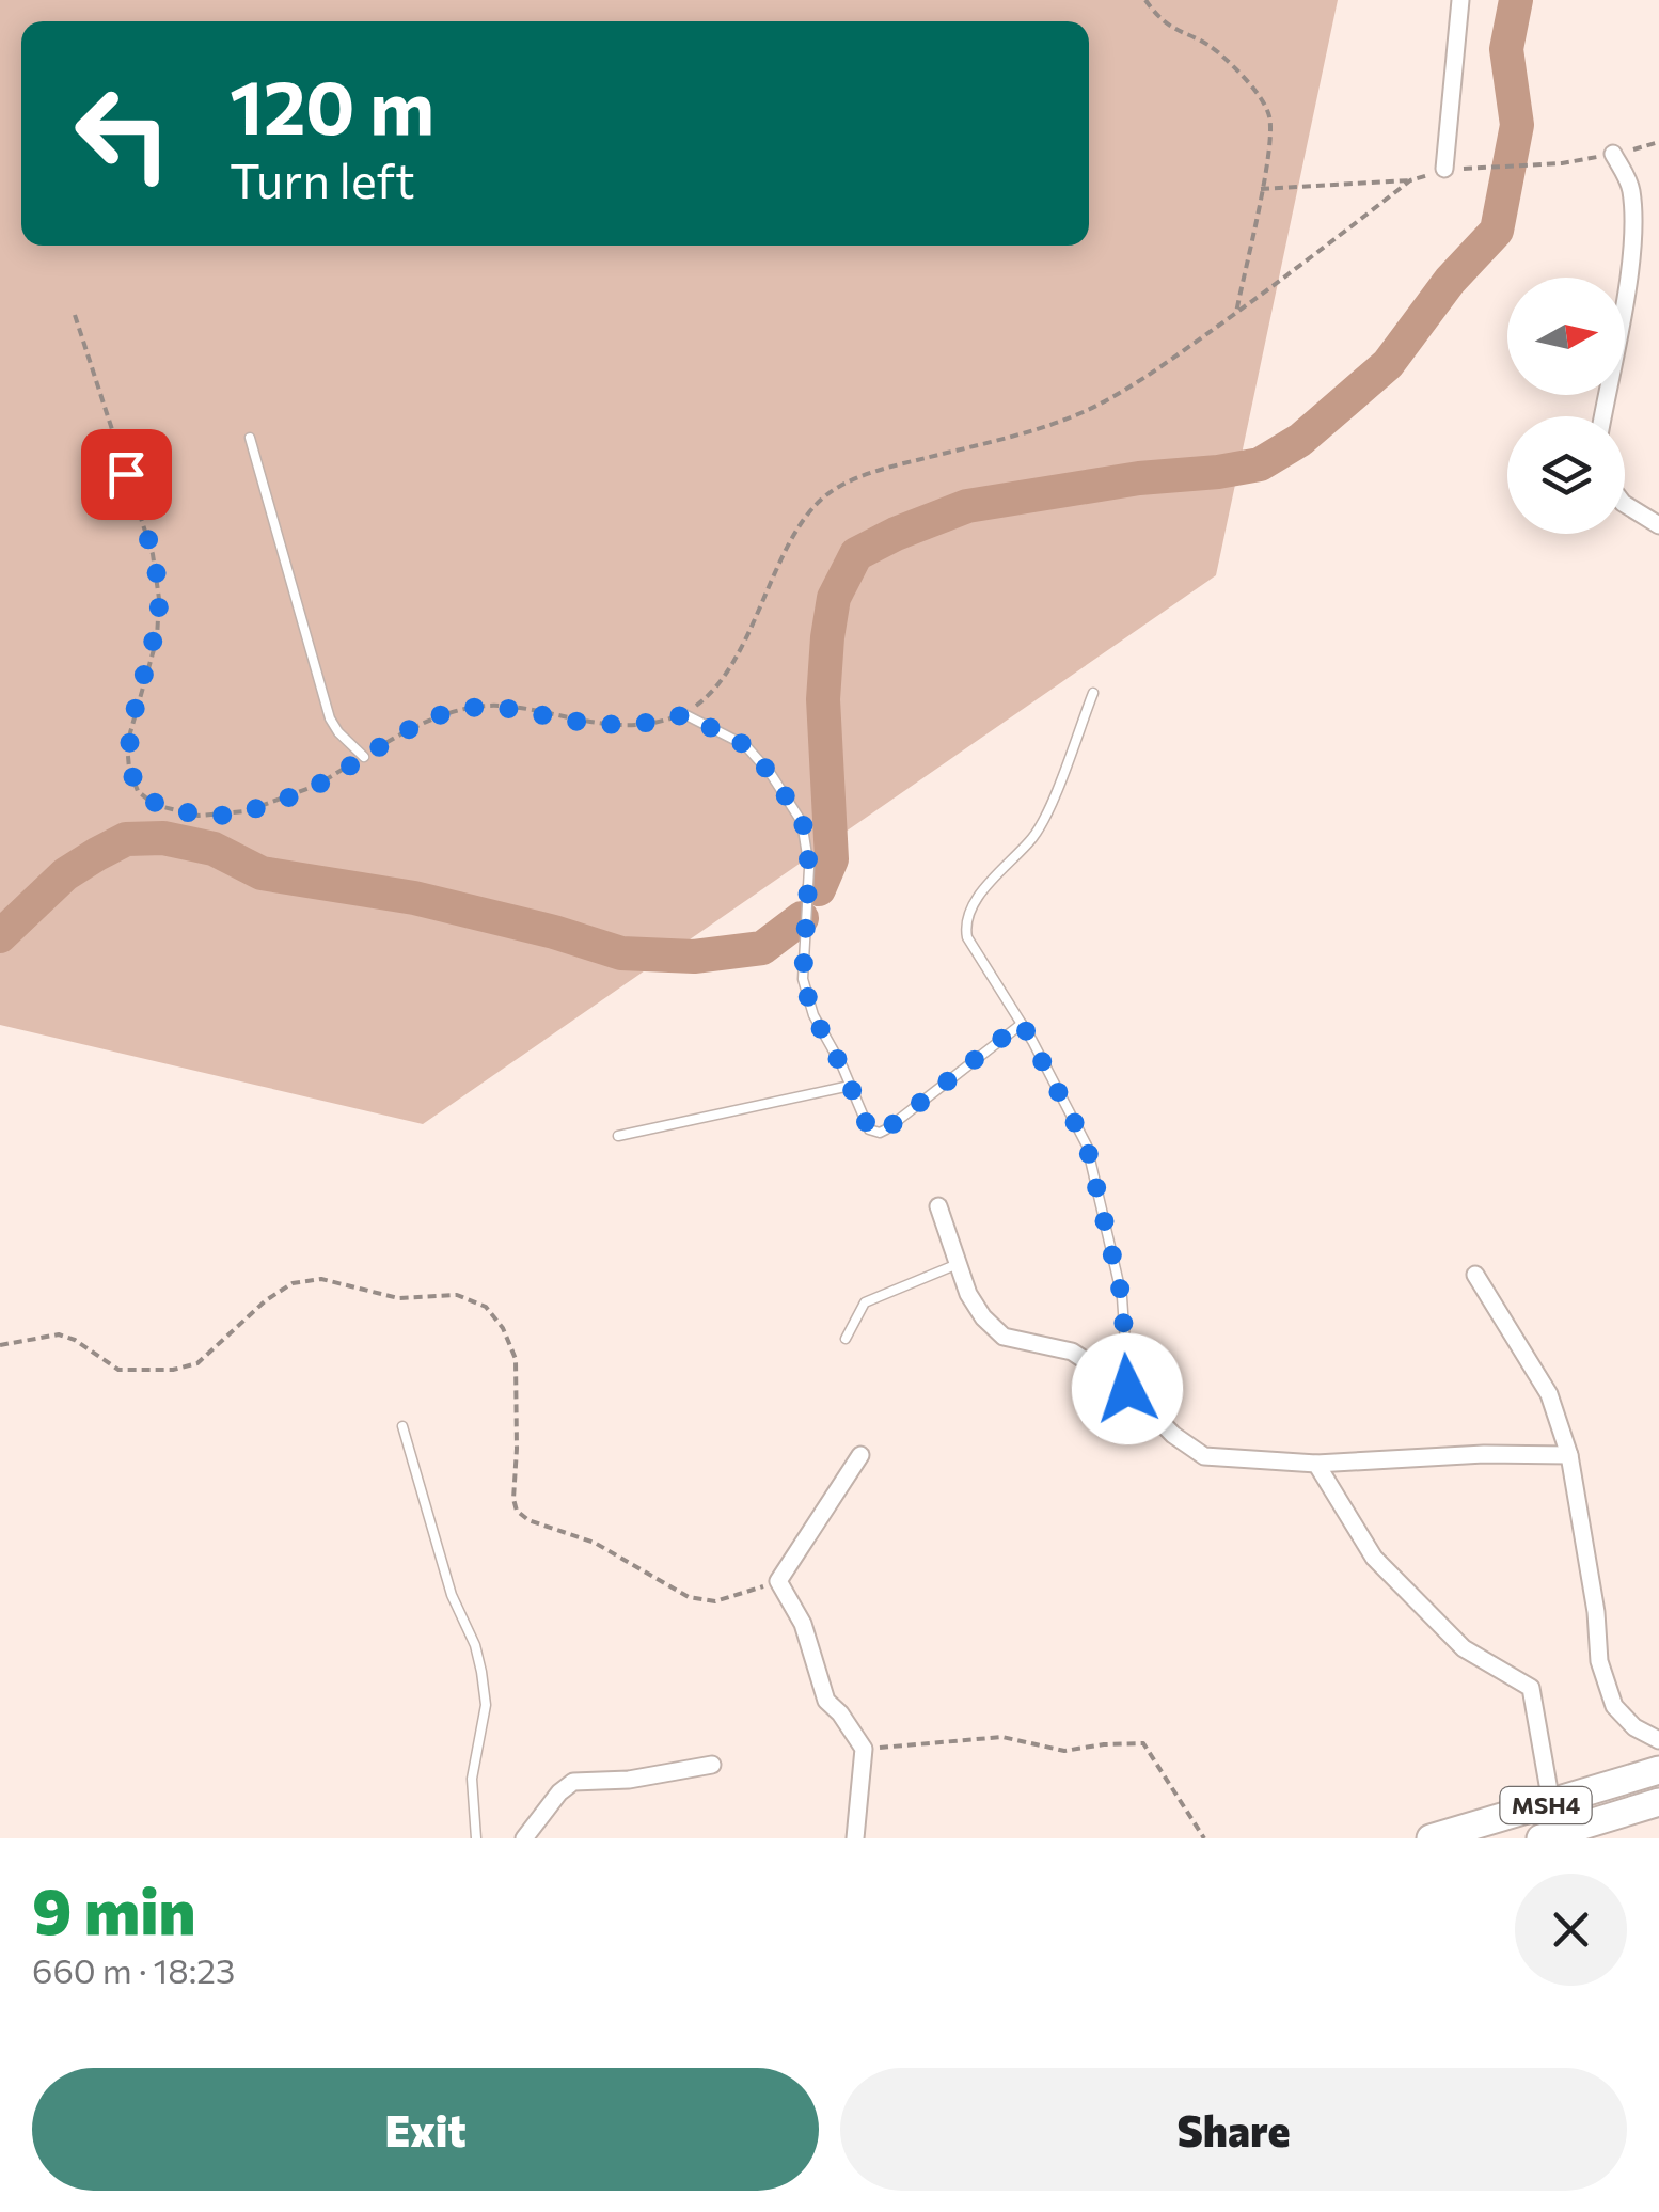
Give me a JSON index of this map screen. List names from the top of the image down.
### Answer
{
  "streets": {
    "main road": ["MSH4"]
  },
  "north": "right",
  "page": {
    "turn": ["120 m", "Turn left"],
    "heading": ["9 min", "660 m · 18:23"],
    "buttons": ["Exit", "Share"]
  }
}
